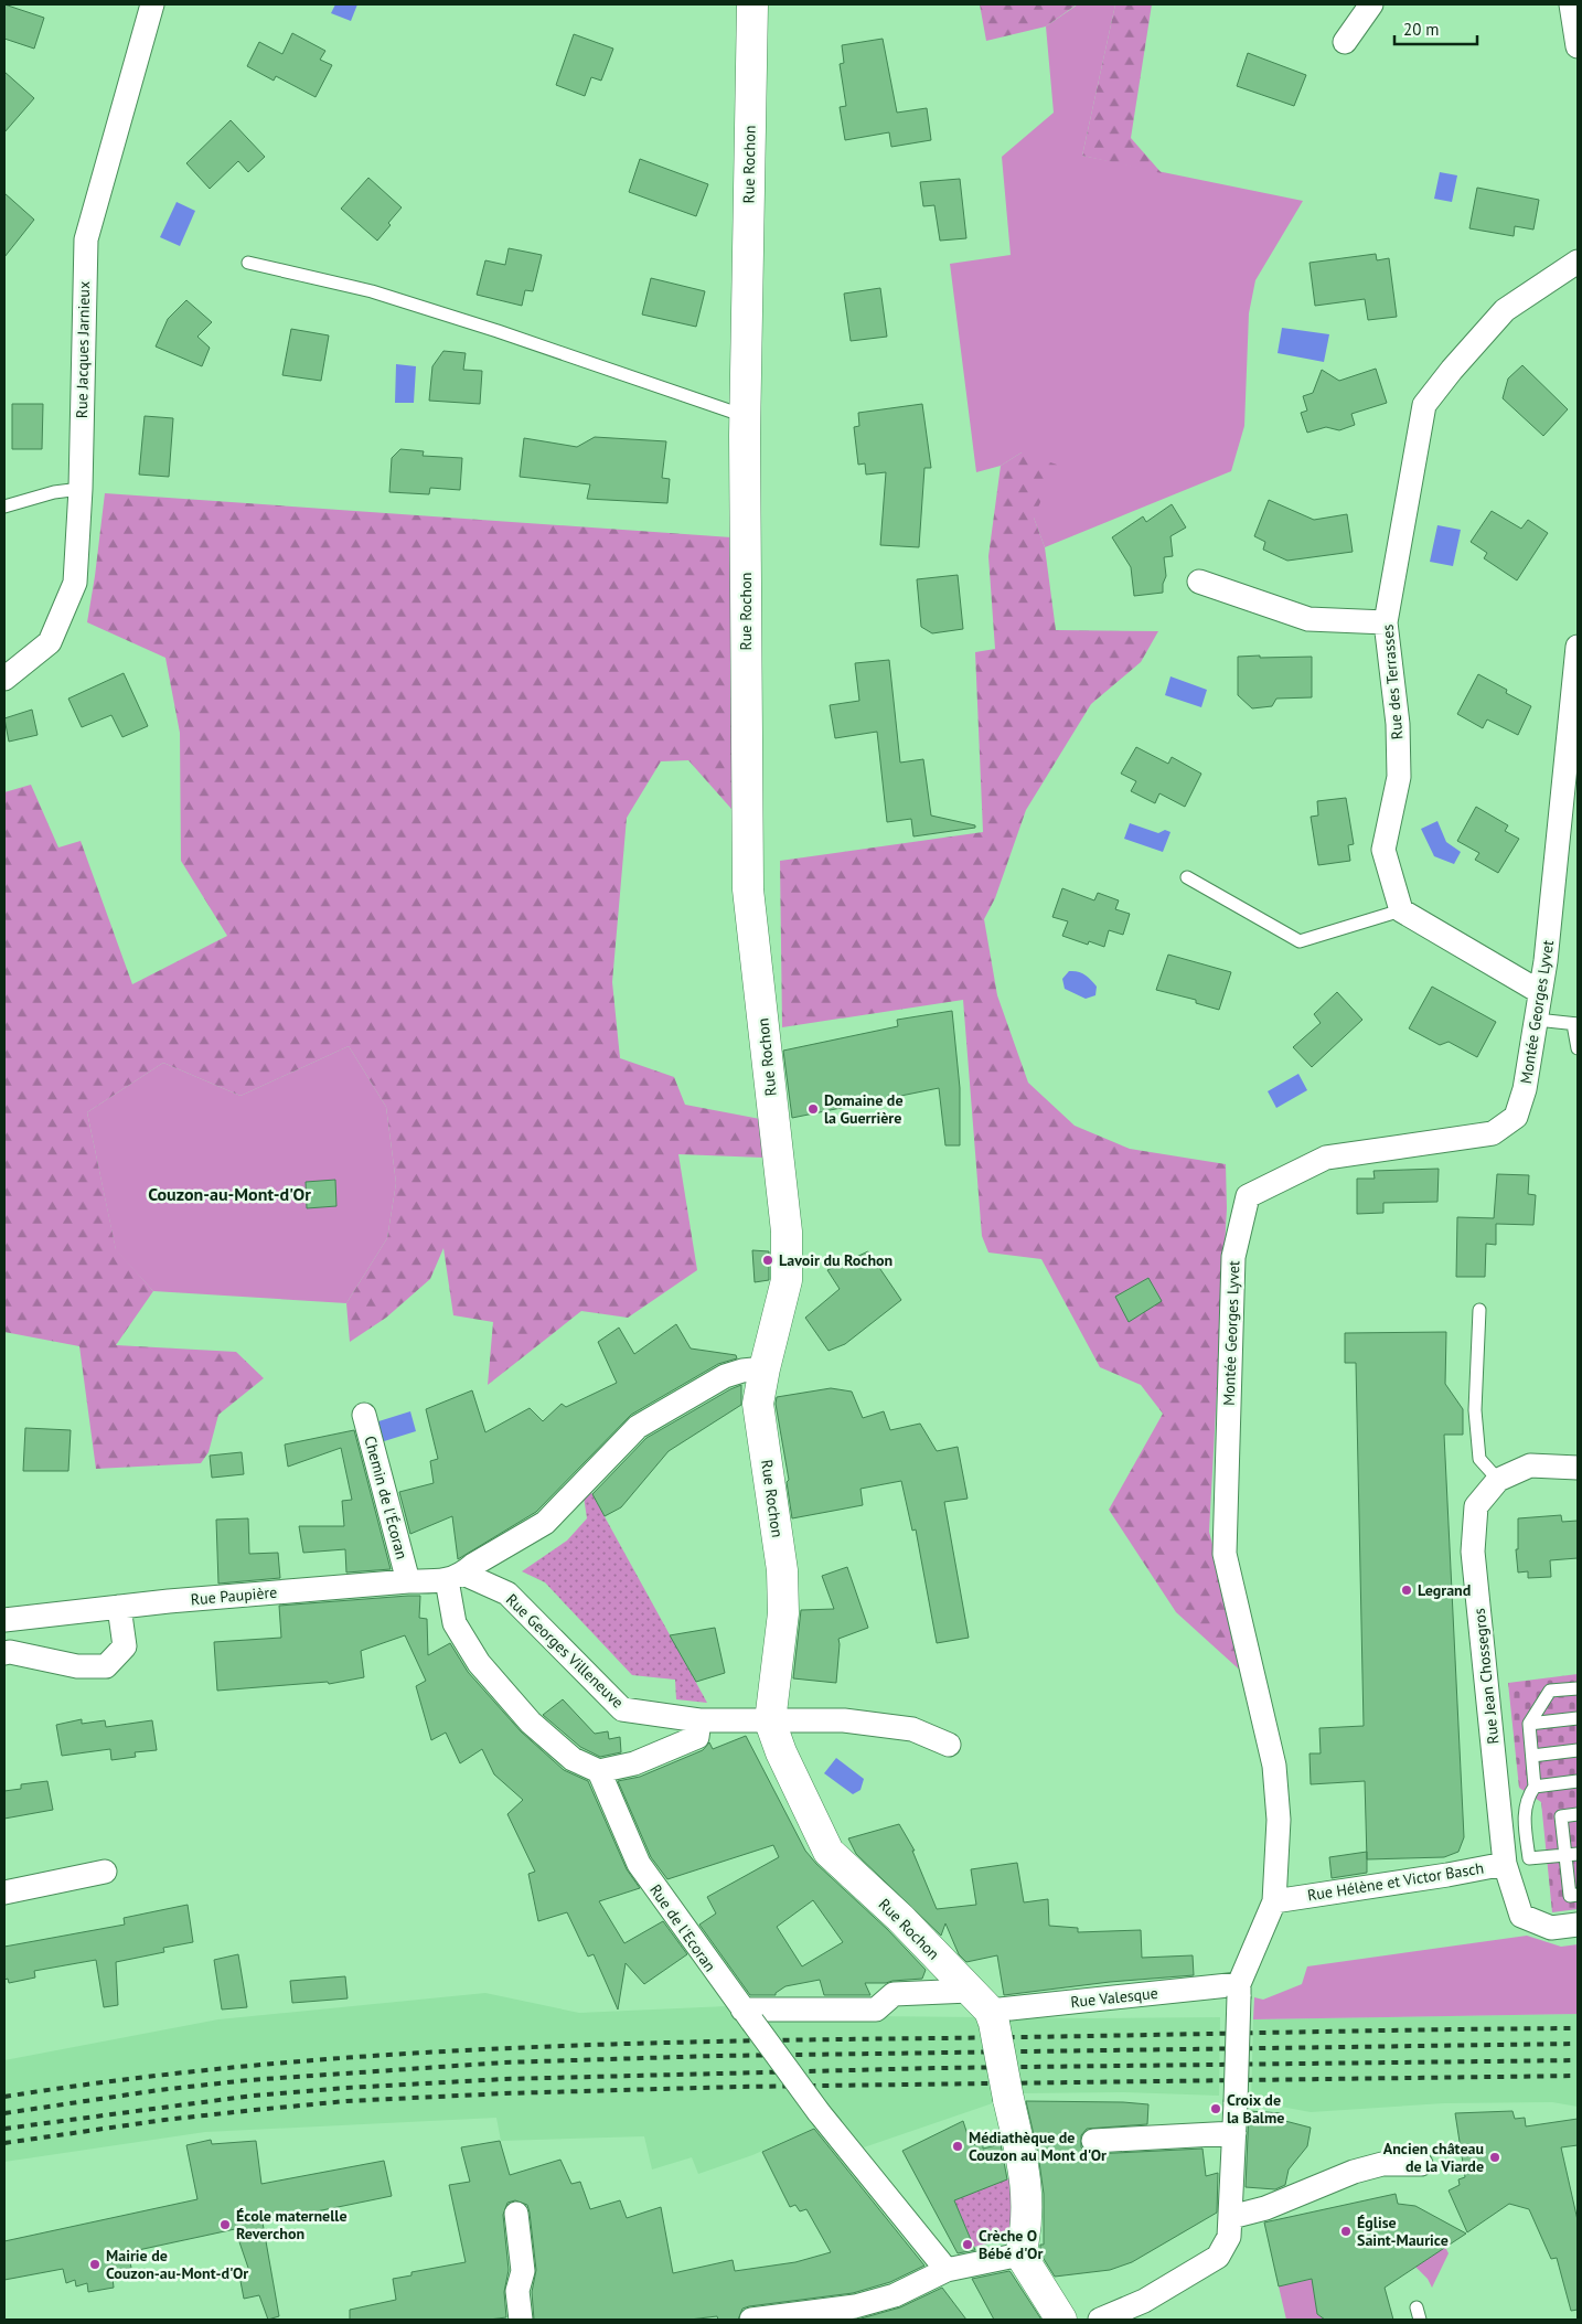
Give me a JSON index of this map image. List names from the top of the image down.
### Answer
{
  "streets": {
    "street": [
      "Rue Rochon",
      "Rue Jacques Jarnieux",
      "Rue des Terrasses",
      "Montée Georges Lyvet",
      "Chemin de l'Écoran",
      "Rue Paupière",
      "Rue Georges Villeneuve",
      "Rue Jean Chossegros",
      "Rue Hélène et Victor Basch",
      "Rue de l'Ecoran",
      "Rue Valesque"
    ]
  },
  "crossings": [
    ["Rue Rochon", "Rue Georges Villeneuve"],
    ["Rue Rochon", "Rue Valesque"],
    ["Montée Georges Lyvet", "Rue Hélène et Victor Basch"],
    ["Montée Georges Lyvet", "Rue Valesque"],
    ["Chemin de l'Écoran", "Rue Paupière"],
    ["Rue Paupière", "Rue Georges Villeneuve"],
    ["Rue Jean Chossegros", "Rue Hélène et Victor Basch"],
    ["Rue de l'Ecoran", "Rue Valesque"]
  ],
  "districts": ["Couzon-au-Mont-d'Or"],
  "places": [
    "Domaine de la Guerrière",
    "Lavoir du Rochon",
    "Legrand",
    "Croix de la Balme",
    "Médiathèque de Couzon au Mont d'Or",
    "Ancien château de la Viarde",
    "École maternelle Reverchon",
    "Église Saint-Maurice",
    "Crèche O Bébé d'Or",
    "Mairie de Couzon-au-Mont-d'Or"
  ],
  "scale_bar": "20 m"
}
